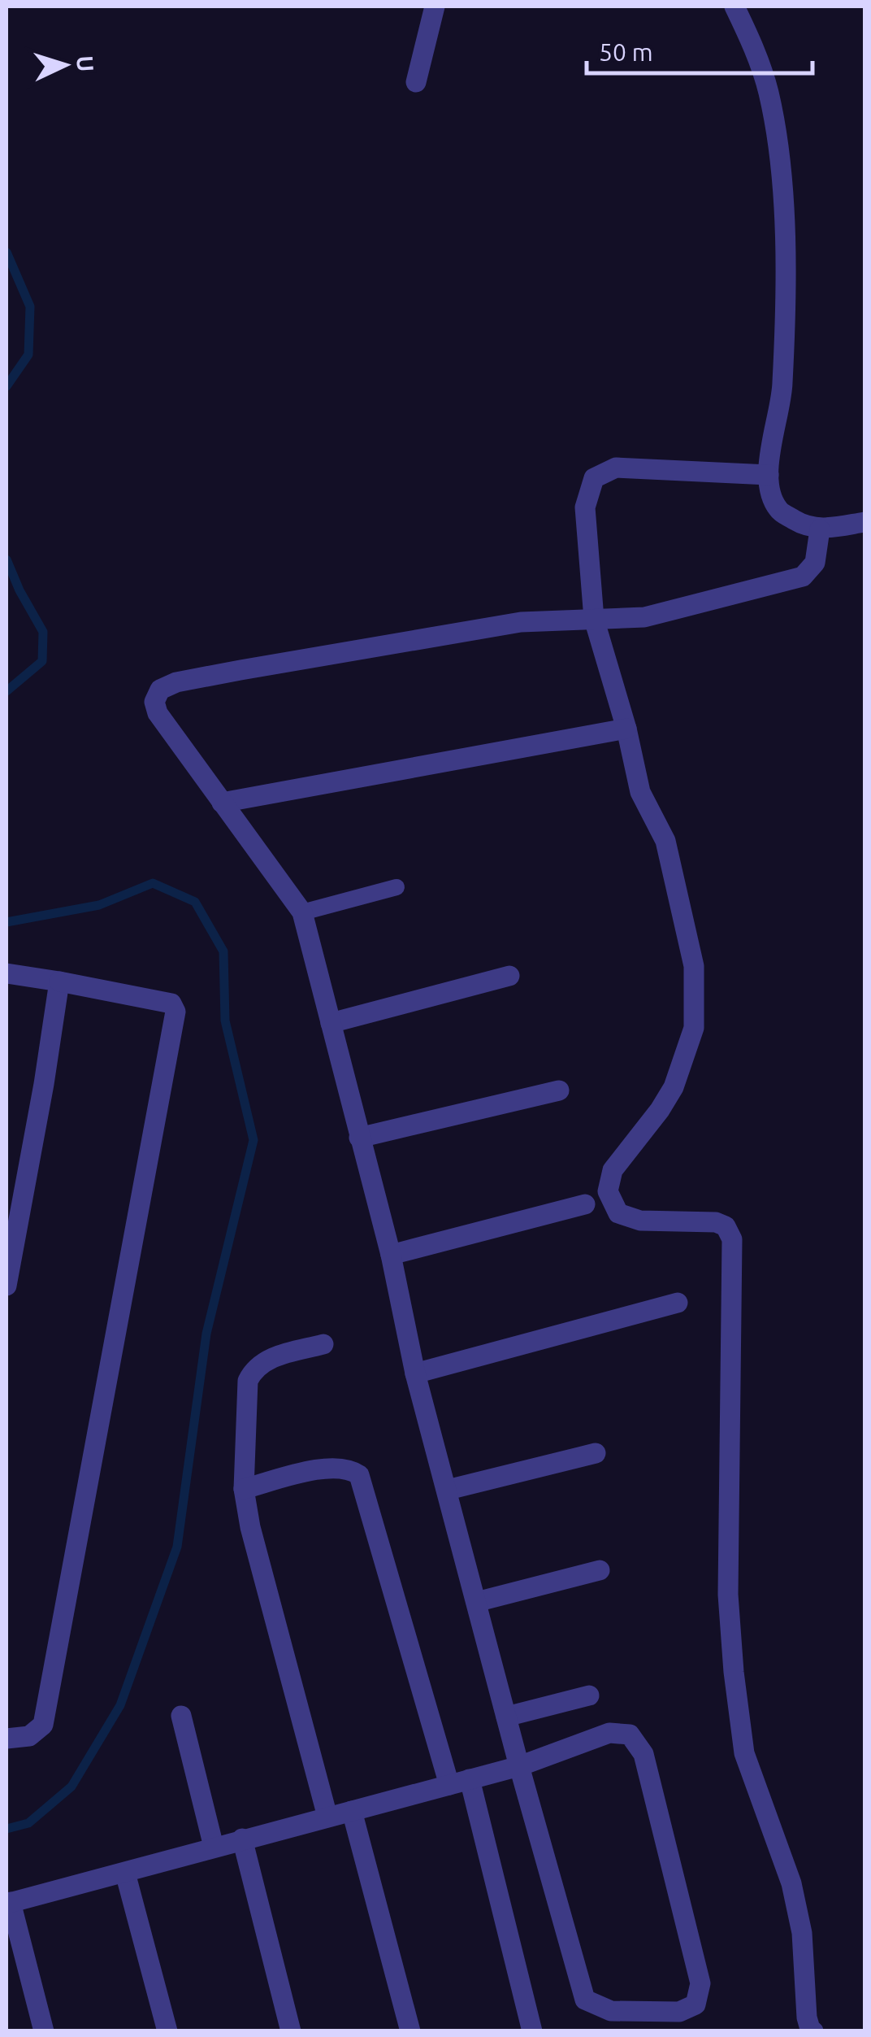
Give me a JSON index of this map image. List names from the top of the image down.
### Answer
{
  "scale_bar": "50 m",
  "north": "right"
}
